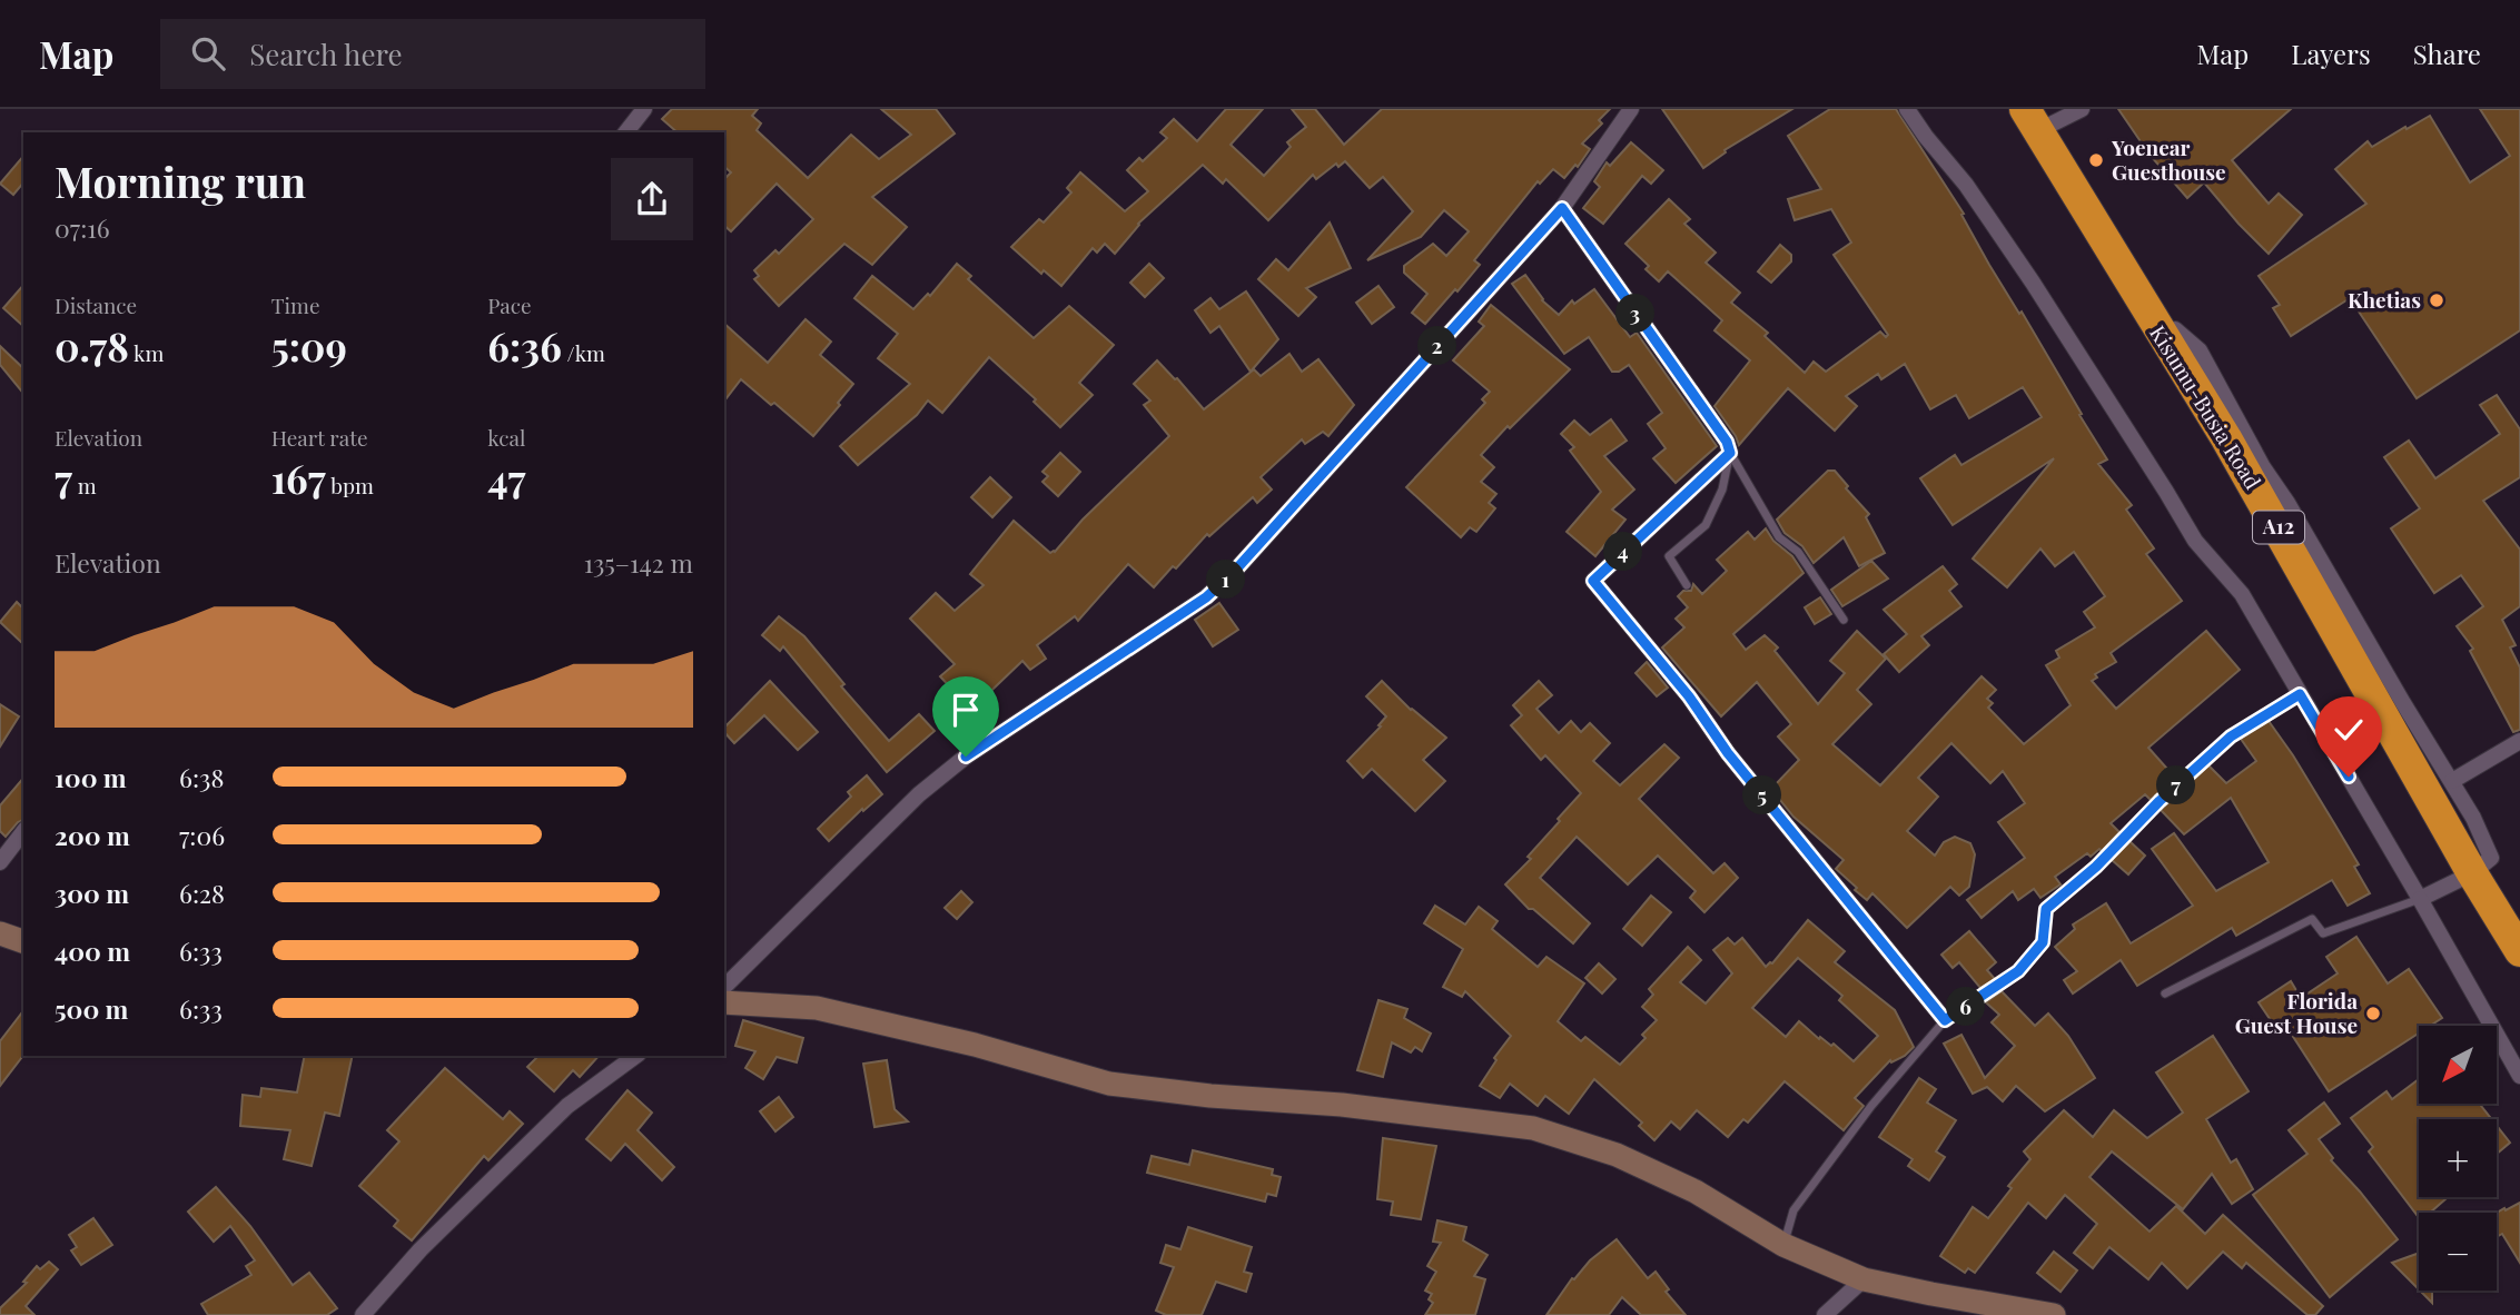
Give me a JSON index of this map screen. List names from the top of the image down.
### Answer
{
  "streets": {
    "highway": ["Kisumu-Busia Road", "A12"]
  },
  "places": ["Yoenear Guesthouse", "Khetias", "Florida Guest House"],
  "north": "bottom left",
  "page": {
    "header": "Map",
    "search": "Search here",
    "nav": ["Map", "Layers", "Share"],
    "heading": ["Morning run", "07:16"],
    "stats": [
      ["Distance", "0.78 km"],
      ["Time", "5:09"],
      ["Pace", "6:36 /km"],
      ["Elevation", "7 m"],
      ["Heart rate", "167 bpm"],
      ["kcal", "47"]
    ],
    "pins": [
      "3",
      "2",
      "4",
      "1",
      "7",
      "5",
      "6"
    ],
    "chart": ["Elevation", "135–142 m"],
    "list": [
      {
        "name": "100 m",
        "note": "6:38"
      },
      {
        "name": "200 m",
        "note": "7:06"
      },
      {
        "name": "300 m",
        "note": "6:28"
      },
      {
        "name": "400 m",
        "note": "6:33"
      },
      {
        "name": "500 m",
        "note": "6:33"
      }
    ],
    "map_buttons": ["+", "−"]
  }
}
